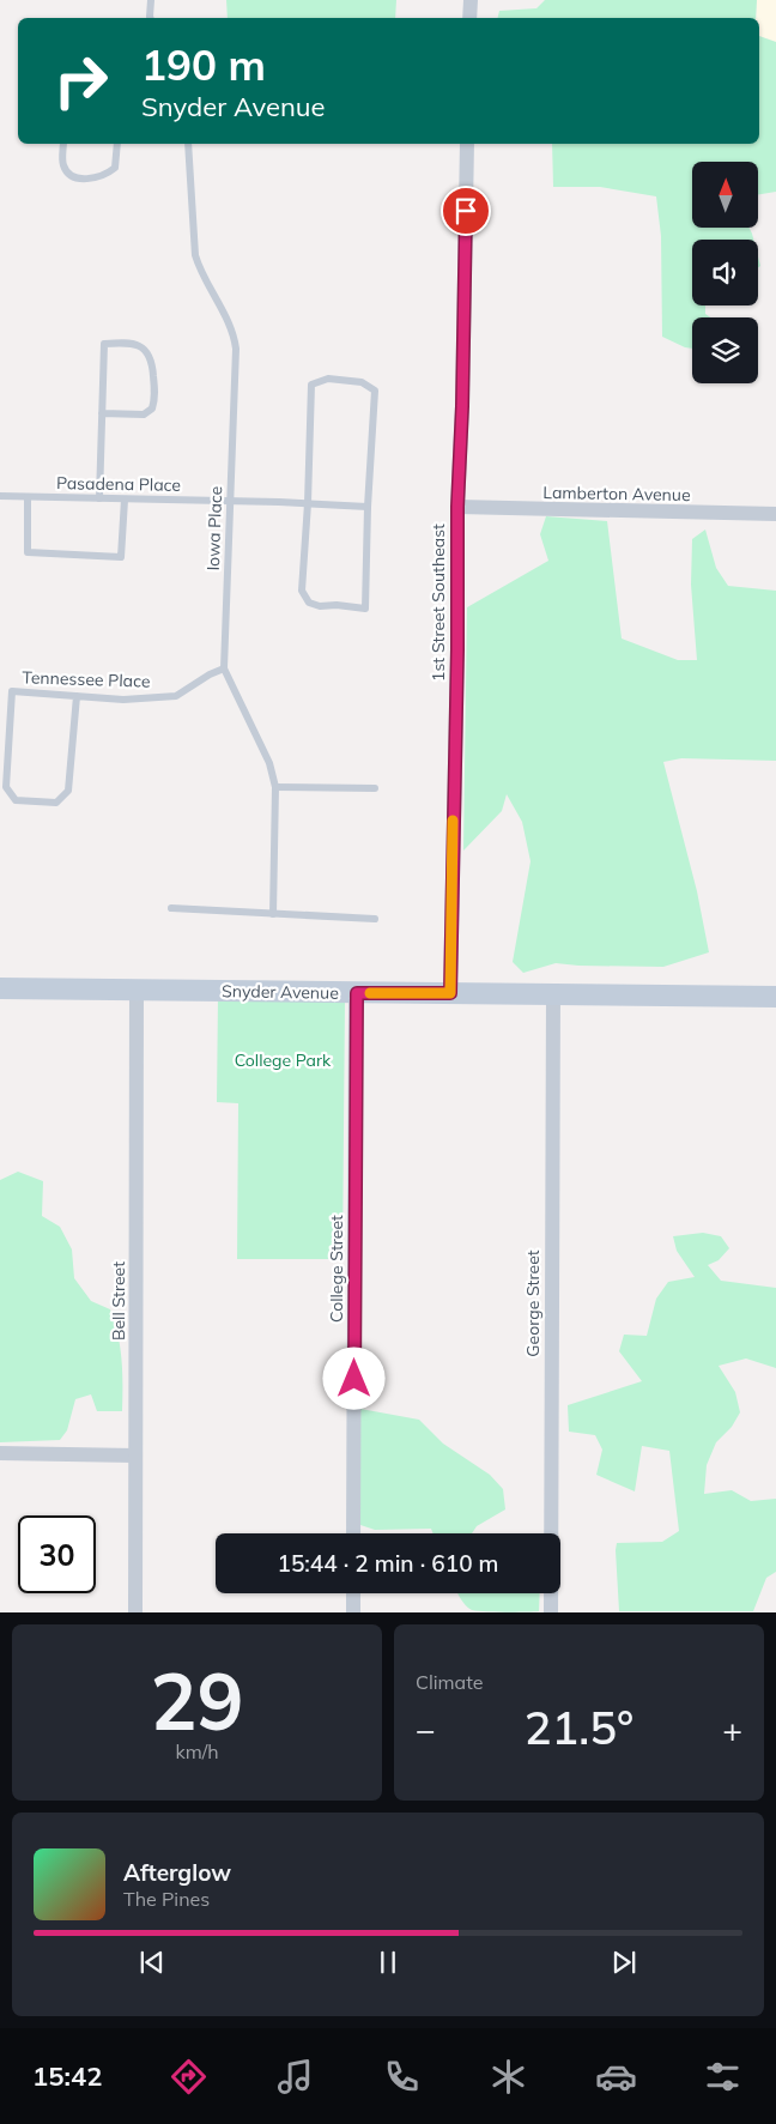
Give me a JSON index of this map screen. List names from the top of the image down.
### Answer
{
  "streets": {
    "main road": ["Snyder Avenue"],
    "street": [
      "Lamberton Avenue",
      "1st Street Southeast",
      "College Street",
      "Bell Street",
      "George Street"
    ],
    "lane": ["Pasadena Place", "Iowa Place", "Tennessee Place"]
  },
  "crossings": [
    ["Pasadena Place", "Iowa Place"],
    ["Lamberton Avenue", "1st Street Southeast"],
    ["Iowa Place", "Tennessee Place"],
    ["1st Street Southeast", "Snyder Avenue"],
    ["Snyder Avenue", "College Street"],
    ["Snyder Avenue", "Bell Street"],
    ["Snyder Avenue", "George Street"]
  ],
  "parks": ["College Park"],
  "north": "top",
  "page": {
    "turn": ["190 m", "Snyder Avenue"],
    "limit": "30",
    "trip": "15:44 · 2 min · 610 m",
    "tile": [
      ["29", "km/h"],
      "Climate"
    ],
    "heat": ["−", "21.5°", "+"],
    "song": ["Afterglow", "The Pines"],
    "tabs": "15:42"
  }
}
